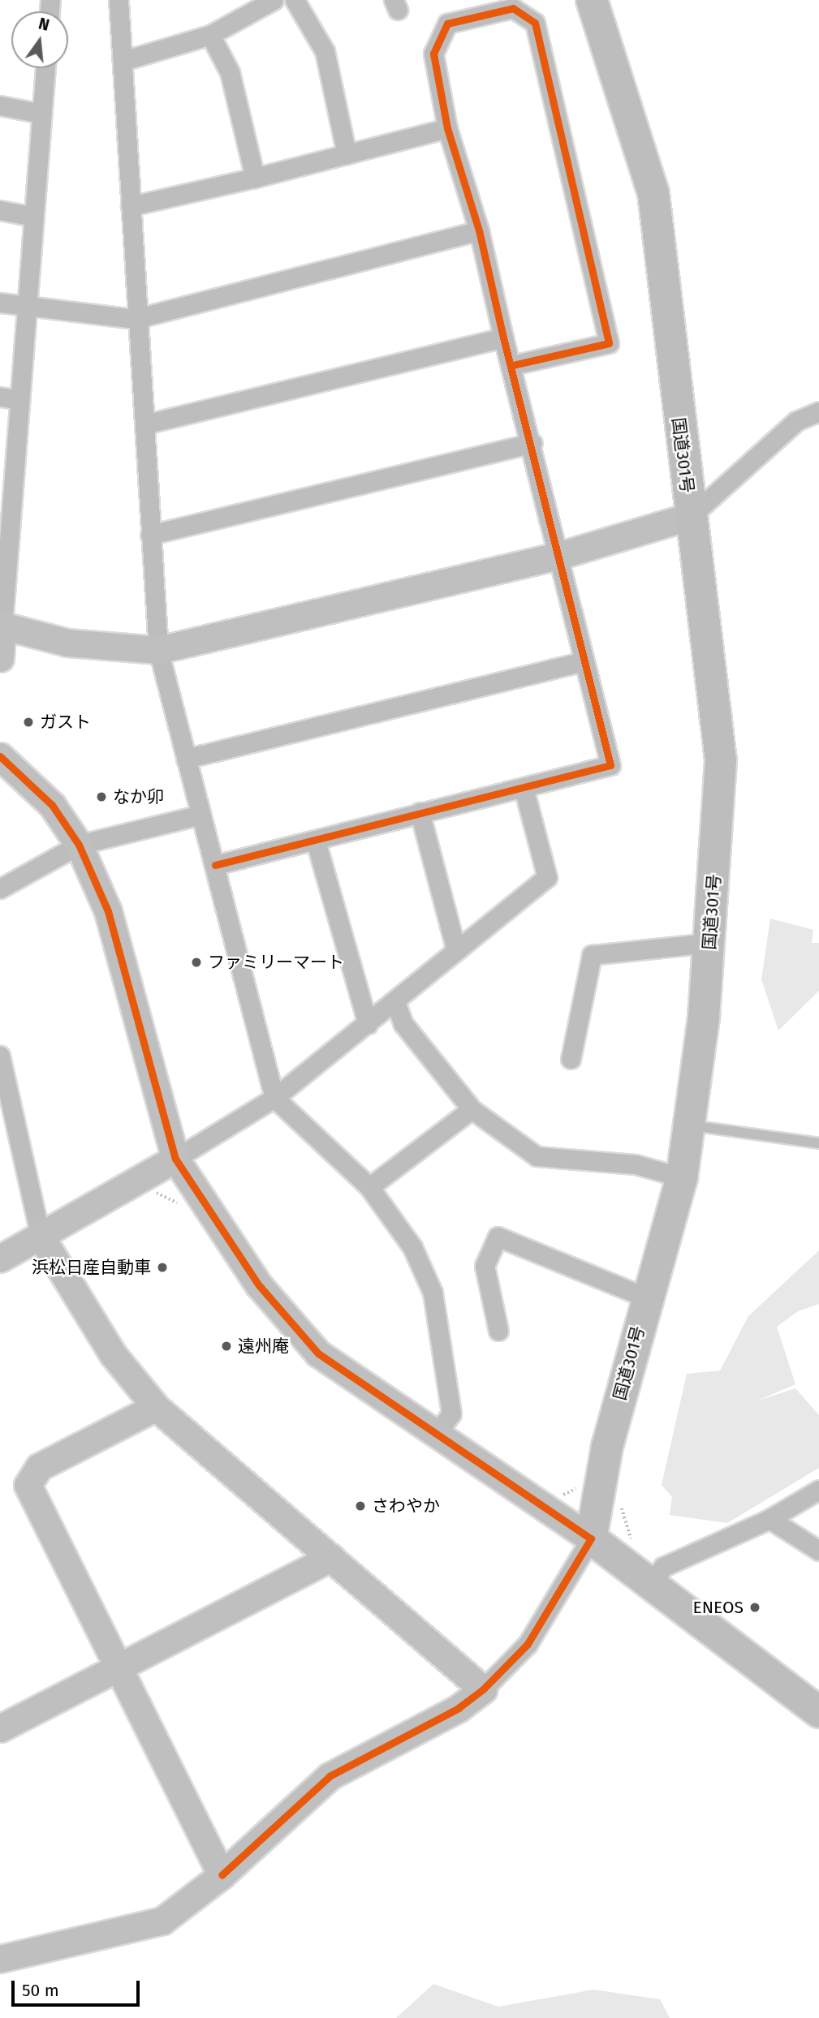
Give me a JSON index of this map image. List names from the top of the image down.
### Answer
{
  "streets": {
    "highway": ["国道301号"]
  },
  "places": [
    "ガスト",
    "なか卯",
    "ファミリーマート",
    "浜松日産自動車",
    "遠州庵",
    "さわやか",
    "ENEOS"
  ],
  "scale_bar": "50 m",
  "north": "top"
}
